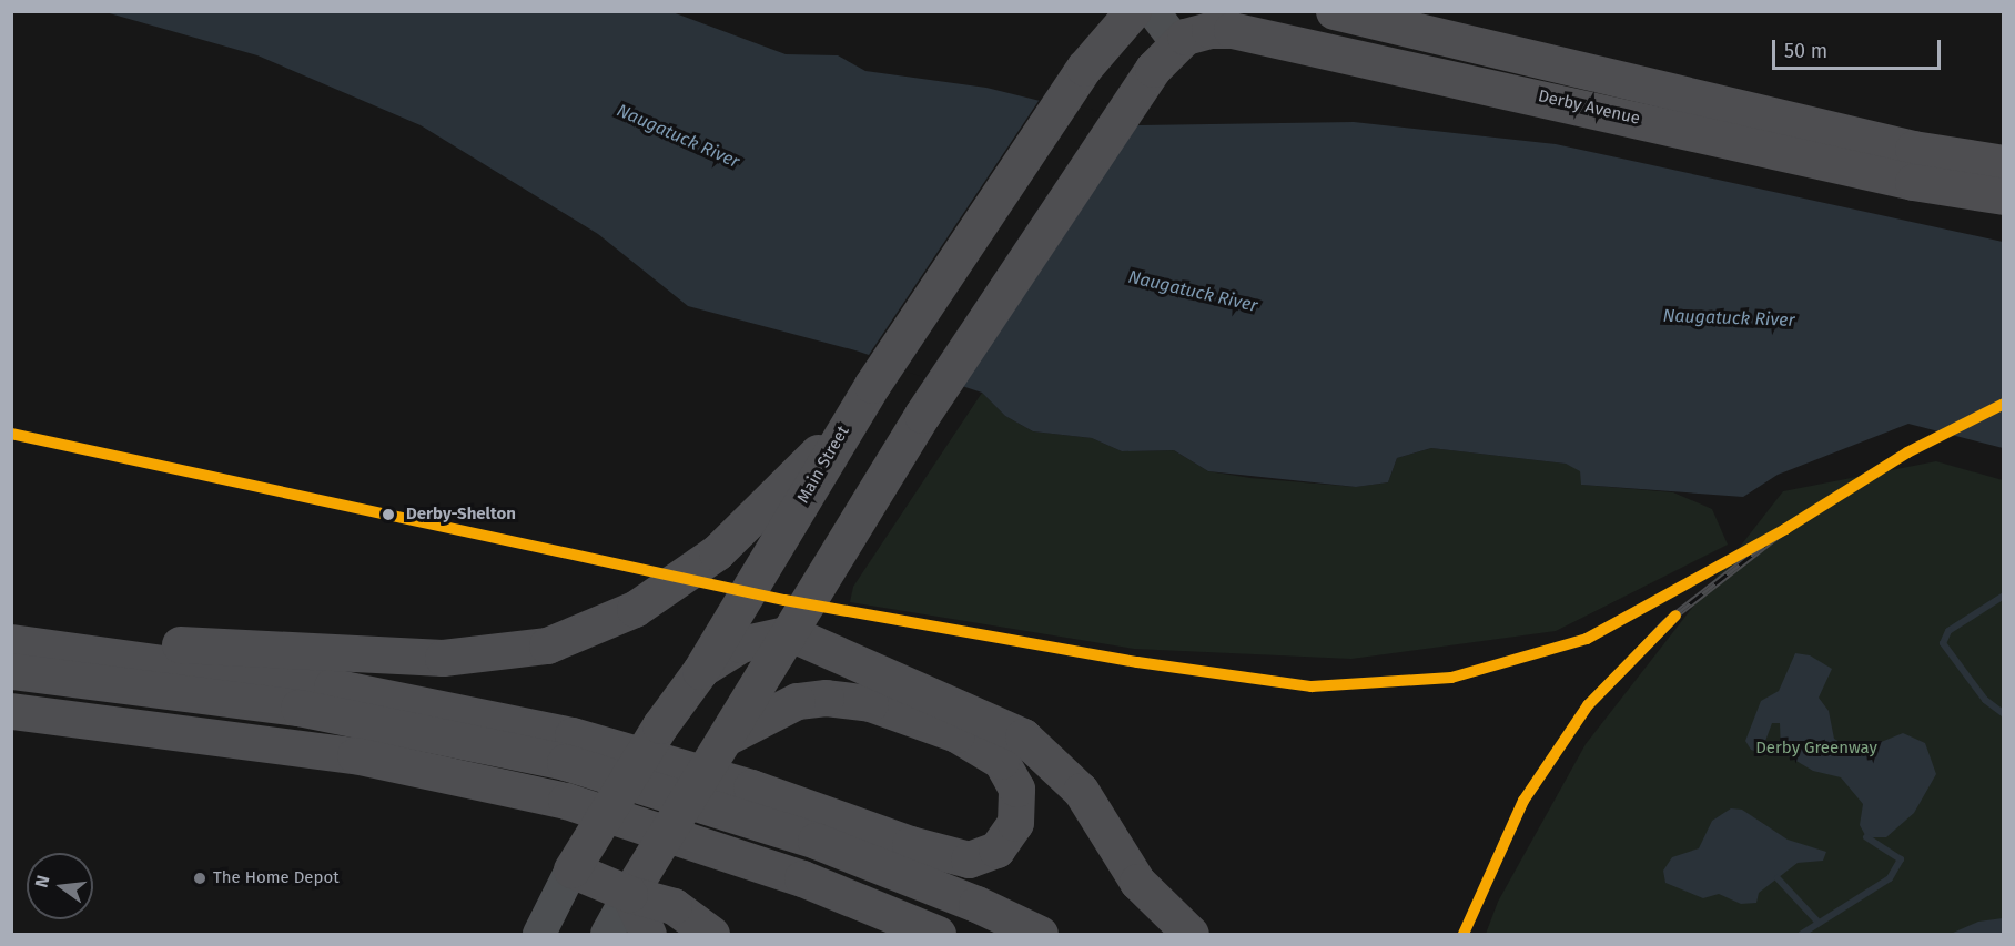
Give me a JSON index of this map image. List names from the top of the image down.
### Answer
{
  "streets": {
    "highway": ["Derby Avenue", "Main Street"]
  },
  "water": ["Naugatuck River"],
  "parks": ["Derby Greenway"],
  "places": ["Derby-Shelton", "The Home Depot"],
  "scale_bar": "50 m",
  "north": "left"
}
